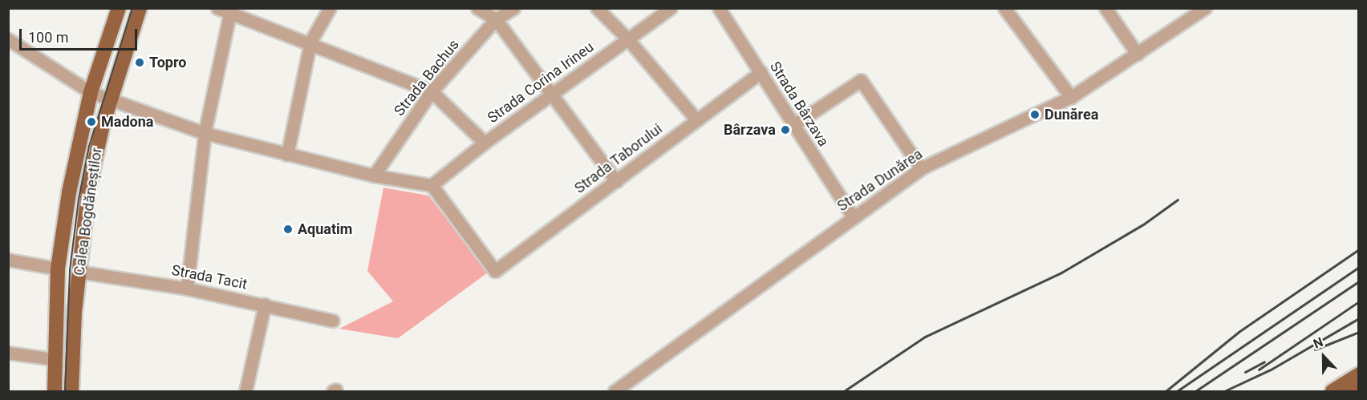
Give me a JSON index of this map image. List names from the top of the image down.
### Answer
{
  "streets": {
    "main road": ["Calea Bogdăneștilor"],
    "street": [
      "Strada Bachus",
      "Strada Corina Irineu",
      "Strada Bârzava",
      "Strada Taborului",
      "Strada Dunărea",
      "Strada Tacit"
    ]
  },
  "crossings": [
    ["Strada Corina Irineu", "Strada Taborului"],
    ["Strada Bârzava", "Strada Taborului"],
    ["Strada Bârzava", "Strada Dunărea"],
    ["Calea Bogdăneștilor", "Strada Tacit"]
  ],
  "places": [
    "Topro",
    "Dunărea",
    "Madona",
    "Bârzava",
    "Aquatim"
  ],
  "scale_bar": "100 m",
  "north": "top"
}
